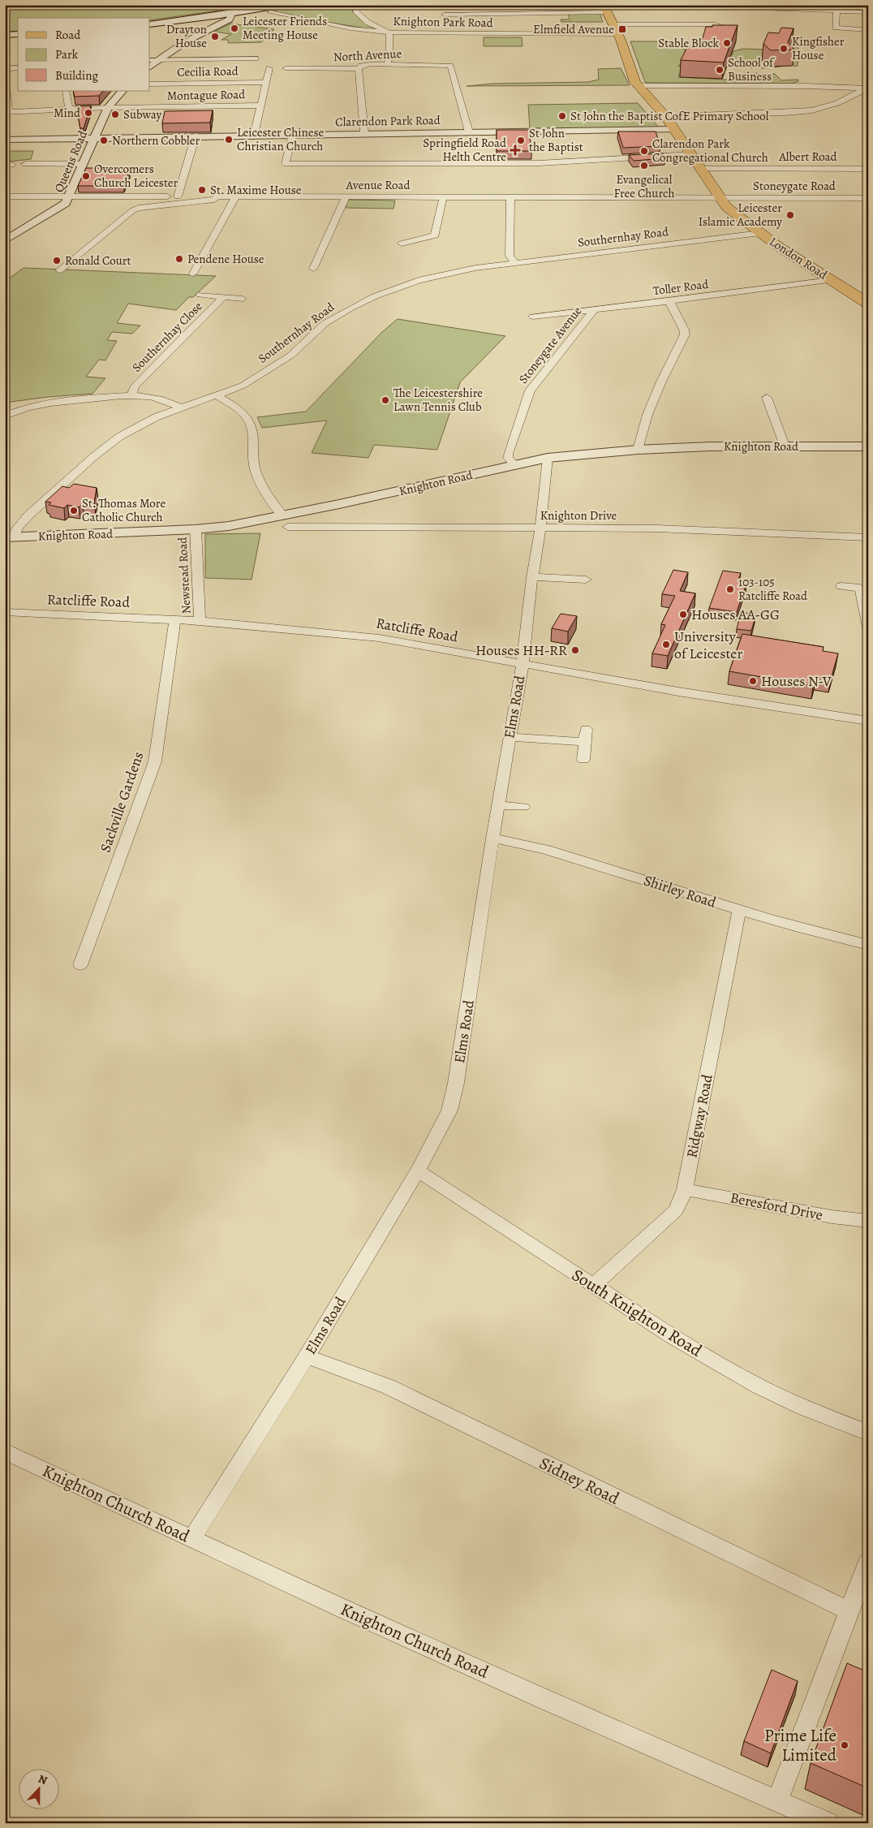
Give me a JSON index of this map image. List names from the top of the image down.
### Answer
{
  "streets": {
    "main road": ["London Road"],
    "street": [
      "Knighton Park Road",
      "North Avenue",
      "Cecilia Road",
      "Montague Road",
      "Clarendon Park Road",
      "Albert Road",
      "Queens Road",
      "Avenue Road",
      "Stoneygate Road",
      "Southernhay Road",
      "Toller Road",
      "Southernhay Close",
      "Stoneygate Avenue",
      "Knighton Road",
      "Knighton Drive",
      "Newstead Road",
      "Ratcliffe Road",
      "Elms Road",
      "Sackville Gardens",
      "Shirley Road",
      "Ridgway Road",
      "Beresford Drive",
      "South Knighton Road",
      "Sidney Road",
      "Knighton Church Road"
    ]
  },
  "crossings": [
    ["Knighton Park Road", "London Road"],
    ["North Avenue", "Clarendon Park Road"],
    ["Montague Road", "Queens Road"],
    ["Clarendon Park Road", "Queens Road"],
    ["Clarendon Park Road", "London Road"],
    ["Albert Road", "London Road"],
    ["Avenue Road", "Stoneygate Road"],
    ["Avenue Road", "London Road"],
    ["Stoneygate Road", "London Road"],
    ["Southernhay Road", "London Road"],
    ["Southernhay Road", "Knighton Road"],
    ["London Road", "Toller Road"],
    ["Toller Road", "Stoneygate Avenue"],
    ["Stoneygate Avenue", "Knighton Road"],
    ["Knighton Road", "Newstead Road"],
    ["Knighton Road", "Elms Road"],
    ["Knighton Drive", "Elms Road"],
    ["Newstead Road", "Ratcliffe Road"],
    ["Ratcliffe Road", "Elms Road"],
    ["Ratcliffe Road", "Sackville Gardens"],
    ["Elms Road", "Shirley Road"],
    ["Elms Road", "South Knighton Road"],
    ["Elms Road", "Sidney Road"],
    ["Elms Road", "Knighton Church Road"],
    ["Shirley Road", "Ridgway Road"],
    ["Ridgway Road", "Beresford Drive"],
    ["Ridgway Road", "South Knighton Road"]
  ],
  "places": {
    "other": [
      "Leicester Friends Meeting House",
      "Drayton House",
      "Stable Block",
      "Kingfisher House",
      "School of Business",
      "Mind",
      "Subway",
      "St John the Baptist CofE Primary School",
      "Leicester Chinese Christian Church",
      "Northern Cobbler",
      "St John the Baptist",
      "Clarendon Park Congregational Church",
      "Evangelical Free Church",
      "Overcomers Church Leicester",
      "St. Maxime House",
      "Leicester Islamic Academy",
      "Pendene House",
      "Ronald Court",
      "The Leicestershire Lawn Tennis Club",
      "St. Thomas More Catholic Church",
      "103-105 Ratcliffe Road",
      "Houses AA-GG",
      "University of Leicester",
      "Houses HH-RR",
      "Houses N-V",
      "Prime Life Limited"
    ],
    "transit": ["Elmfield Avenue"],
    "health": ["Springfield Road Helth Centre"]
  },
  "legend": ["Road", "Park", "Building"],
  "north": "top"
}
